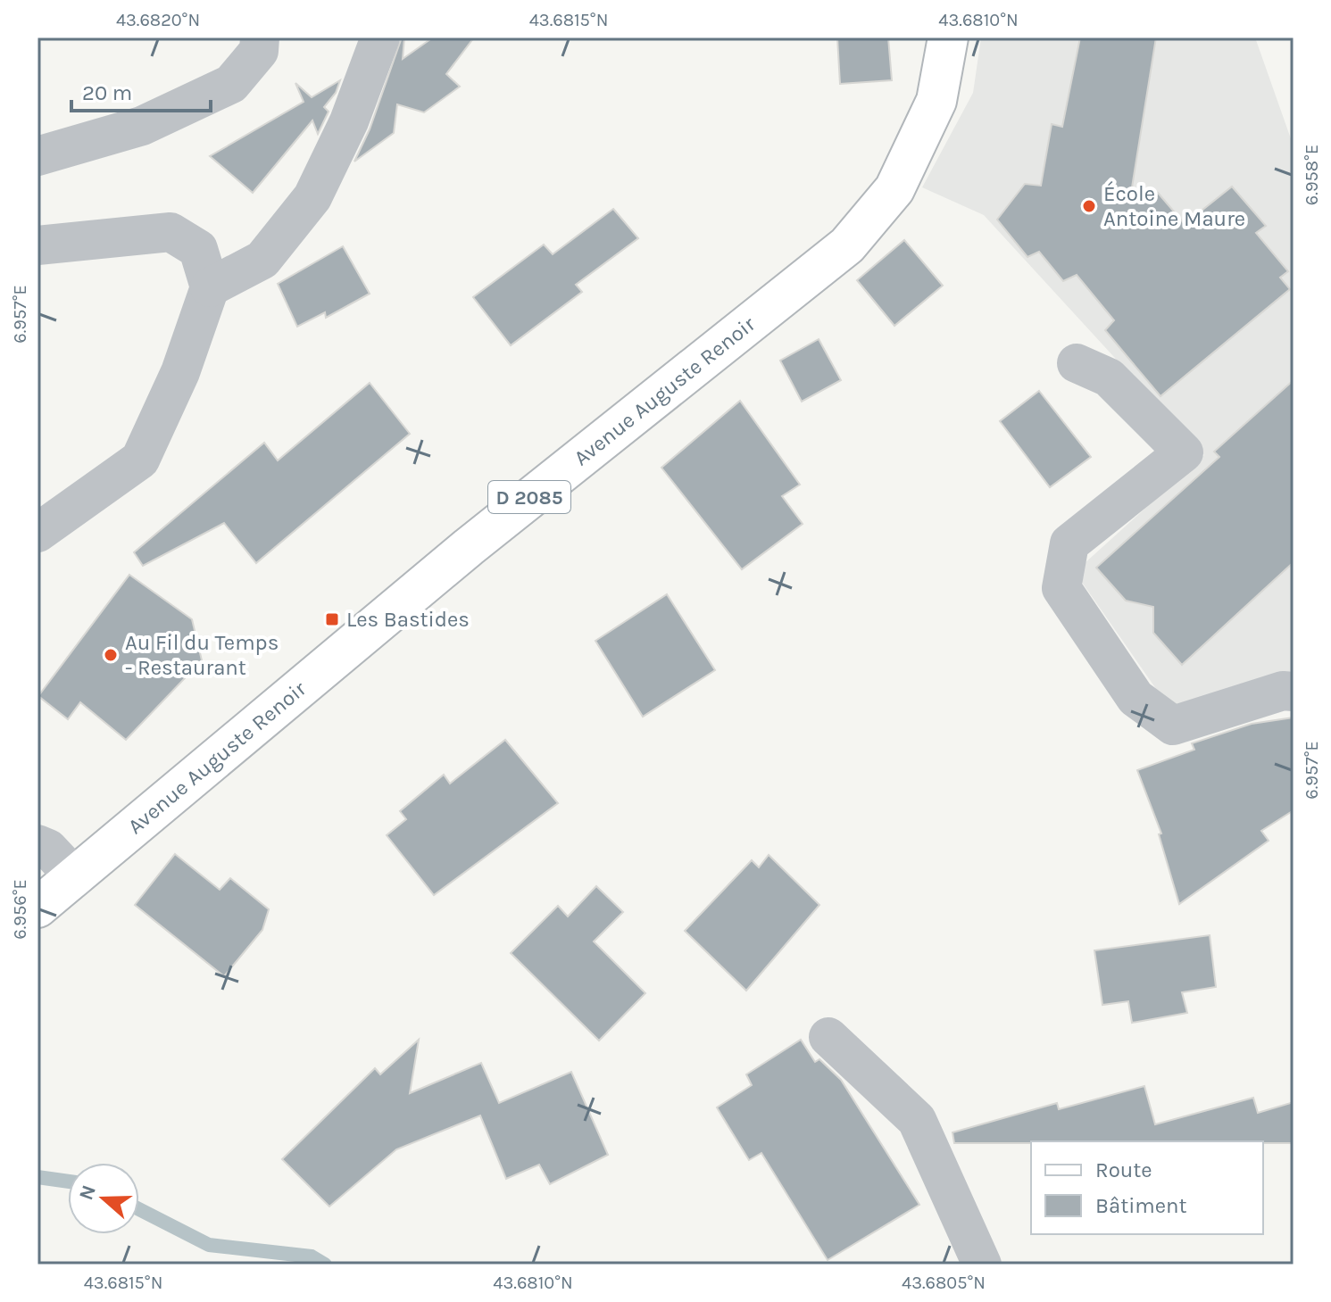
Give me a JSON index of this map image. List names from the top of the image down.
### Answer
{
  "streets": {
    "main road": ["Avenue Auguste Renoir", "D 2085"]
  },
  "places": {
    "other": ["École Antoine Maure", "Au Fil du Temps - Restaurant"],
    "transit": ["Les Bastides"]
  },
  "legend": ["Route", "Bâtiment"],
  "scale_bar": "20 m",
  "north": "left",
  "coordinates": [
    "43.6820°N",
    "43.6815°N",
    "43.6810°N",
    "6.958°E",
    "6.957°E",
    "6.956°E",
    "43.6805°N"
  ]
}
